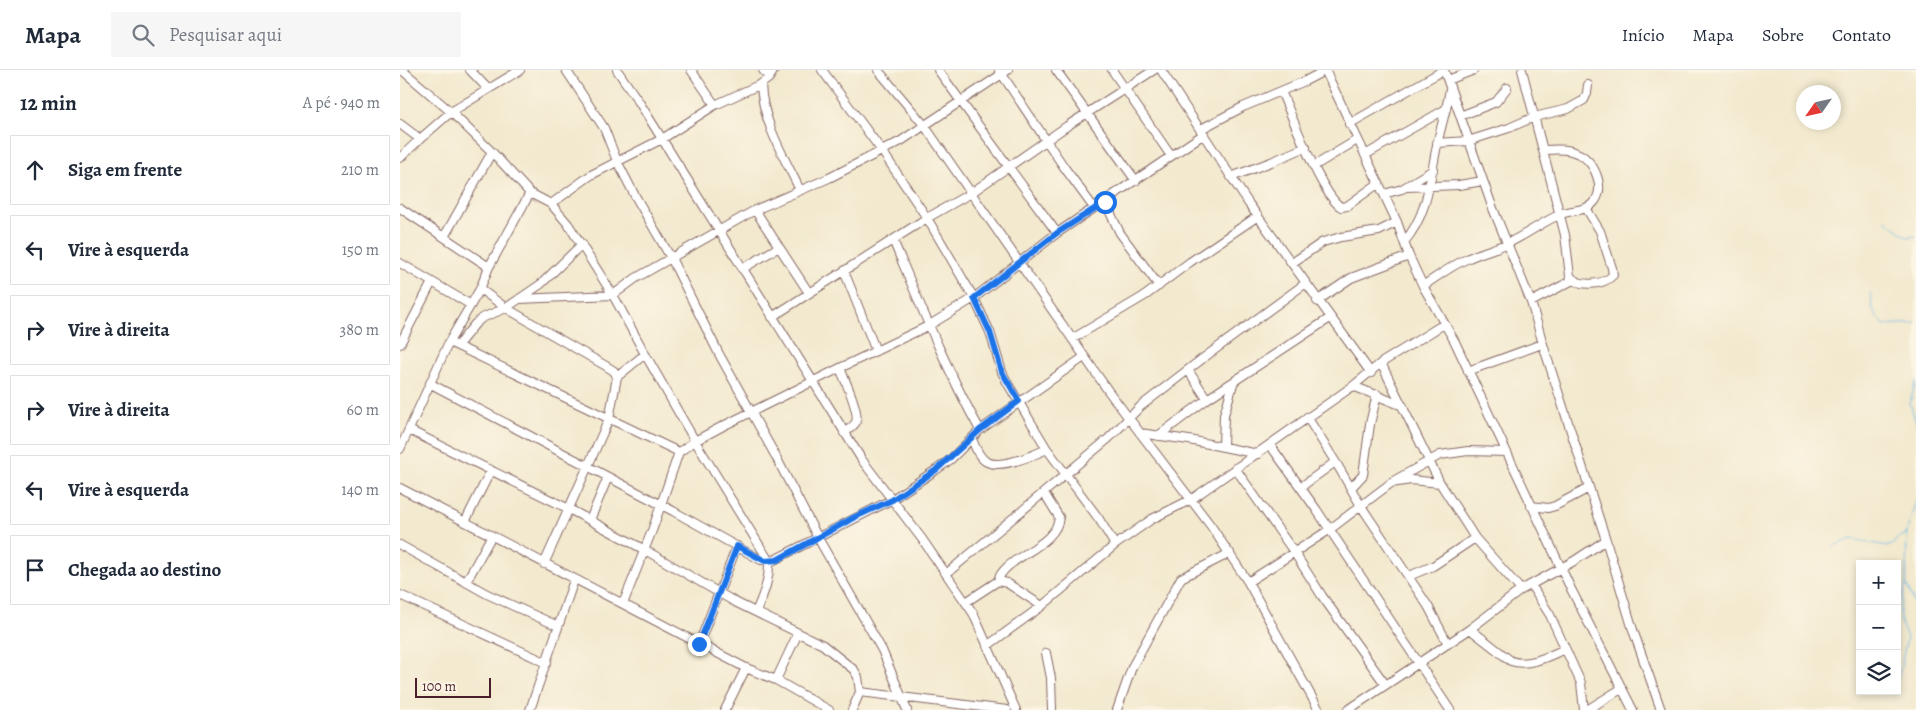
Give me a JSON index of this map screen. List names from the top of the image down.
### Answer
{
  "scale_bar": "100 m",
  "north": "bottom left",
  "page": {
    "header": "Mapa",
    "search": "Pesquisar aqui",
    "nav": [
      "Início",
      "Mapa",
      "Sobre",
      "Contato"
    ],
    "heading": ["12 min", "A pé · 940 m"],
    "list": [
      ["Siga em frente", "210 m"],
      ["Vire à esquerda", "150 m"],
      ["Vire à direita", "380 m"],
      ["Vire à direita", "60 m"],
      ["Vire à esquerda", "140 m"],
      "Chegada ao destino"
    ],
    "map_buttons": ["+", "−"],
    "scale": "100 m"
  }
}
